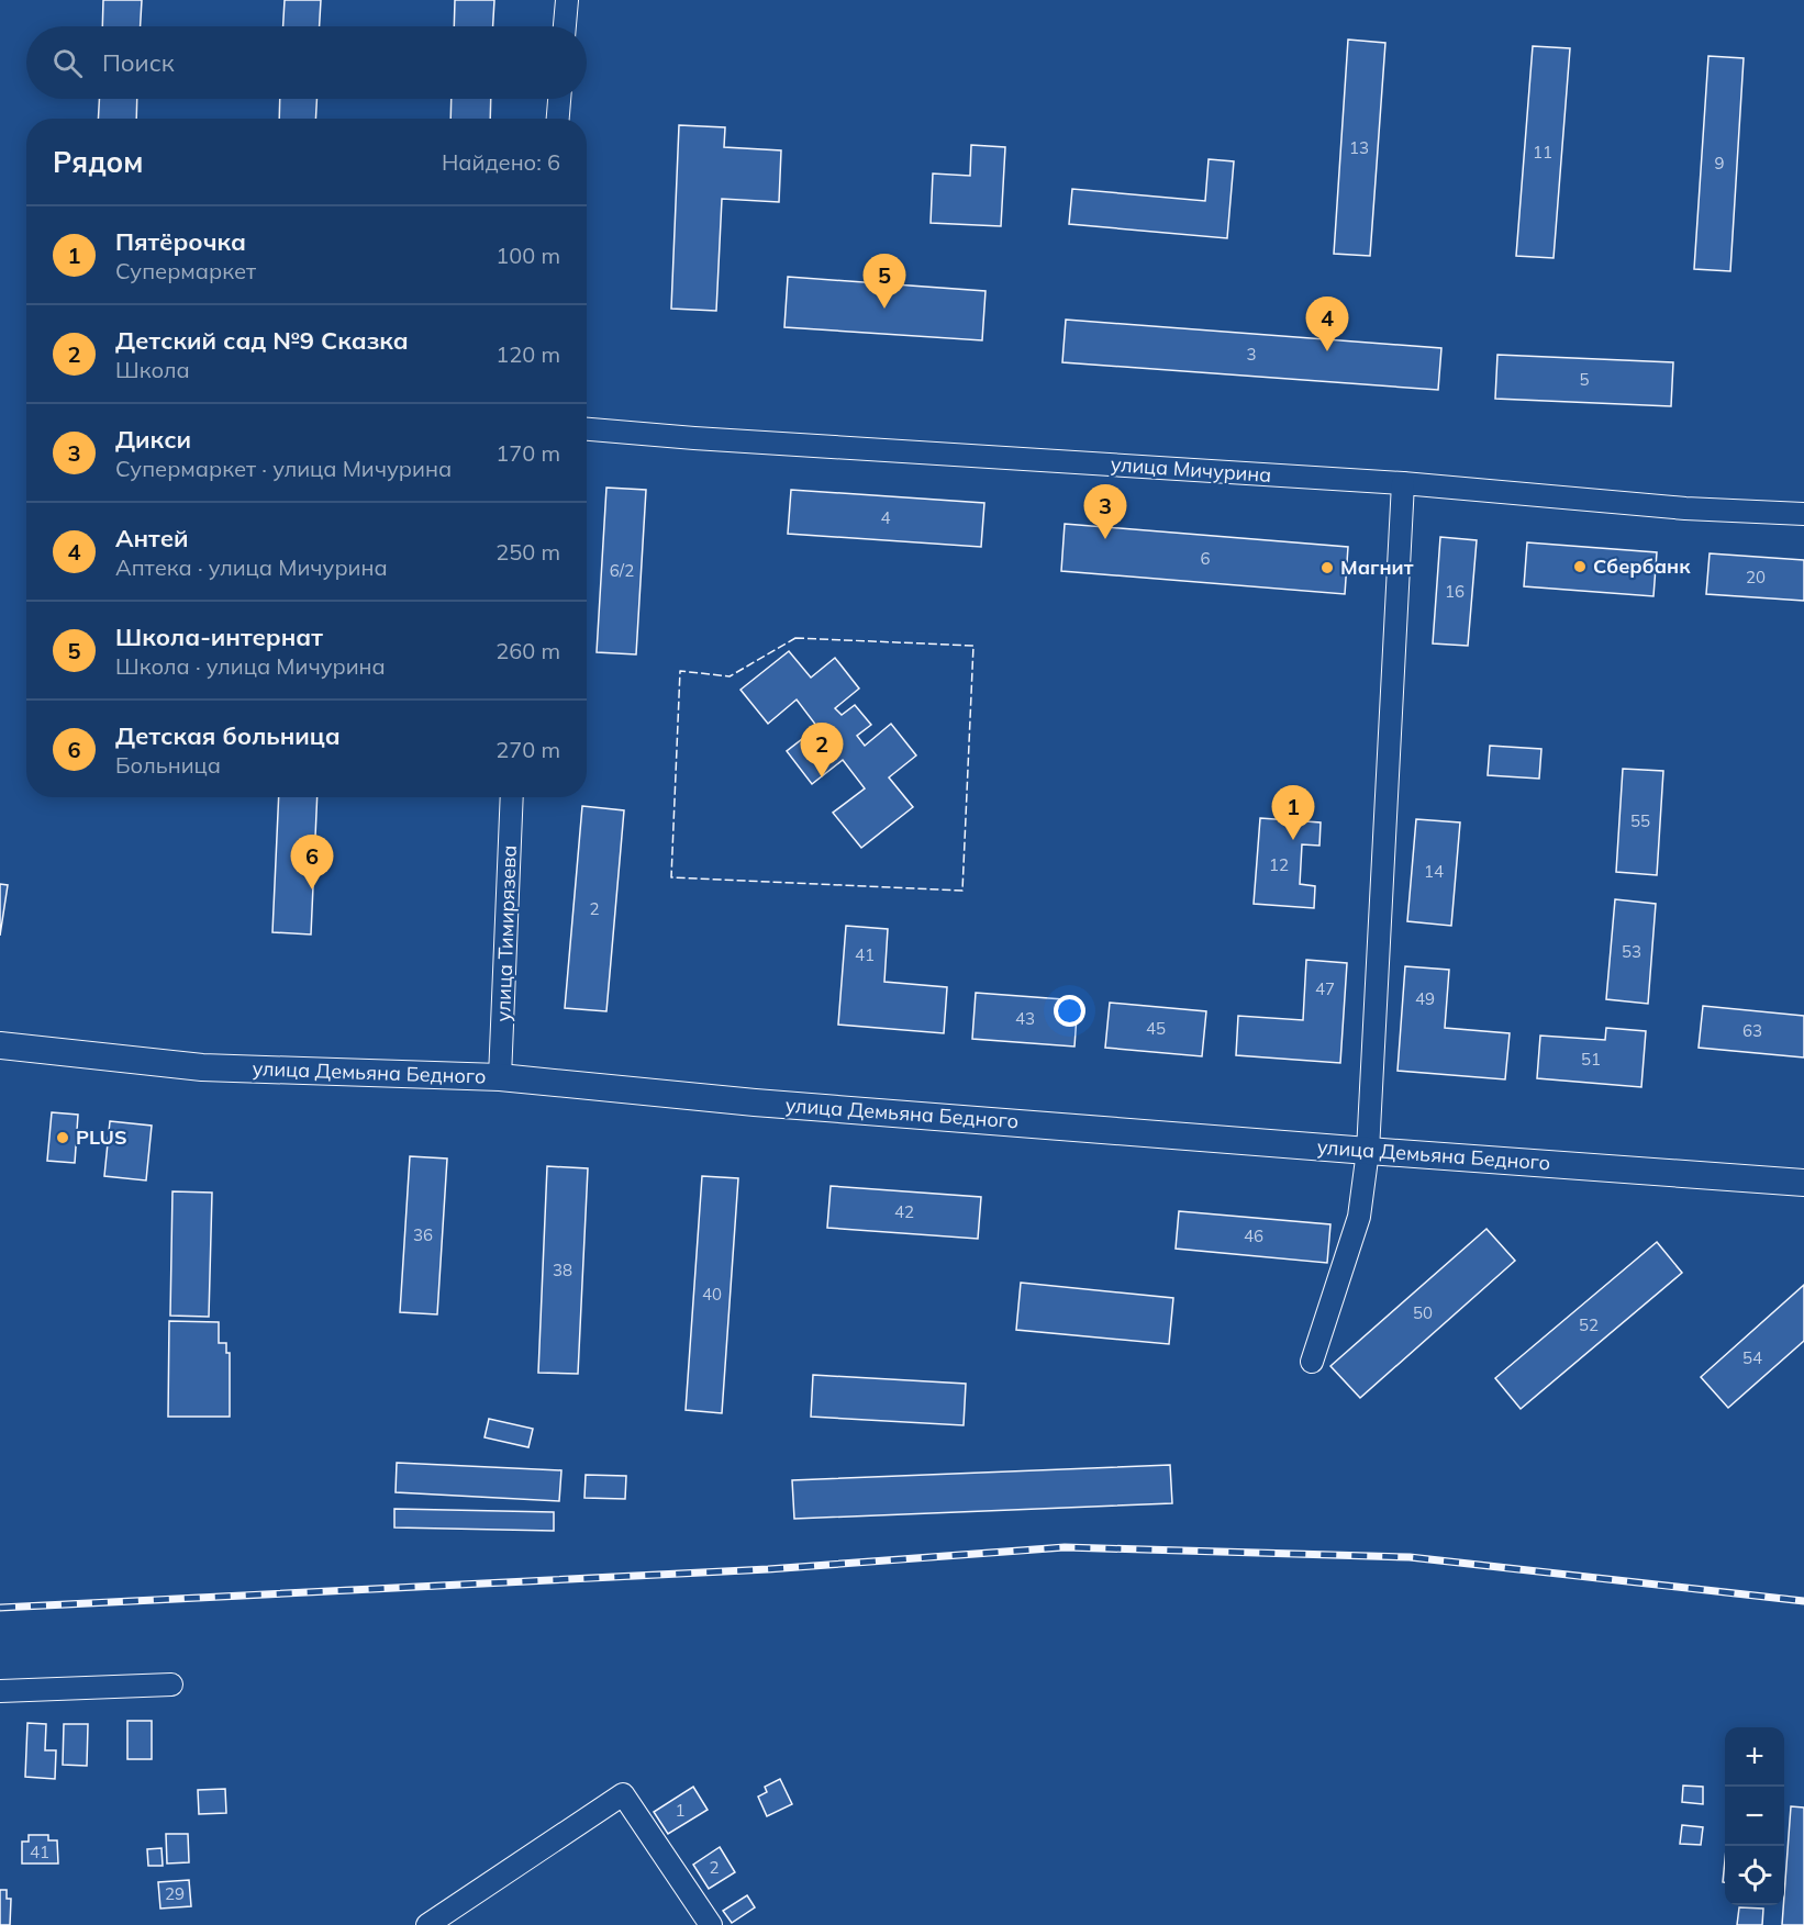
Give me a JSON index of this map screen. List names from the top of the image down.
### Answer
{
  "streets": {
    "main road": ["улица Демьяна Бедного"],
    "street": ["улица Мичурина", "улица Тимирязева"]
  },
  "crossings": [
    ["улица Тимирязева", "улица Демьяна Бедного"]
  ],
  "places": ["Сбербанк", "Магнит", "PLUS"],
  "house_numbers": [
    "13",
    "11",
    "9",
    "3",
    "5",
    "4",
    "6",
    "6/2",
    "20",
    "16",
    "55",
    "12",
    "14",
    "2",
    "53",
    "41",
    "47",
    "49",
    "43",
    "45",
    "63",
    "51",
    "42",
    "36",
    "46",
    "38",
    "40",
    "50",
    "52",
    "54",
    "1",
    "41",
    "2",
    "29"
  ],
  "page": {
    "search": "Поиск",
    "heading": ["Рядом", "Найдено: 6"],
    "list": [
      {
        "mark": "1",
        "name": "Пятёрочка",
        "note": "Супермаркет",
        "value": "100 m"
      },
      {
        "mark": "2",
        "name": "Детский сад №9 Сказка",
        "note": "Школа",
        "value": "120 m"
      },
      {
        "mark": "3",
        "name": "Дикси",
        "note": "Супермаркет · улица Мичурина",
        "value": "170 m"
      },
      {
        "mark": "4",
        "name": "Антей",
        "note": "Аптека · улица Мичурина",
        "value": "250 m"
      },
      {
        "mark": "5",
        "name": "Школа-интернат",
        "note": "Школа · улица Мичурина",
        "value": "260 m"
      },
      {
        "mark": "6",
        "name": "Детская больница",
        "note": "Больница",
        "value": "270 m"
      }
    ],
    "pins": [
      "5",
      "4",
      "3",
      "2",
      "1",
      "6"
    ],
    "map_buttons": ["+", "−"]
  }
}
